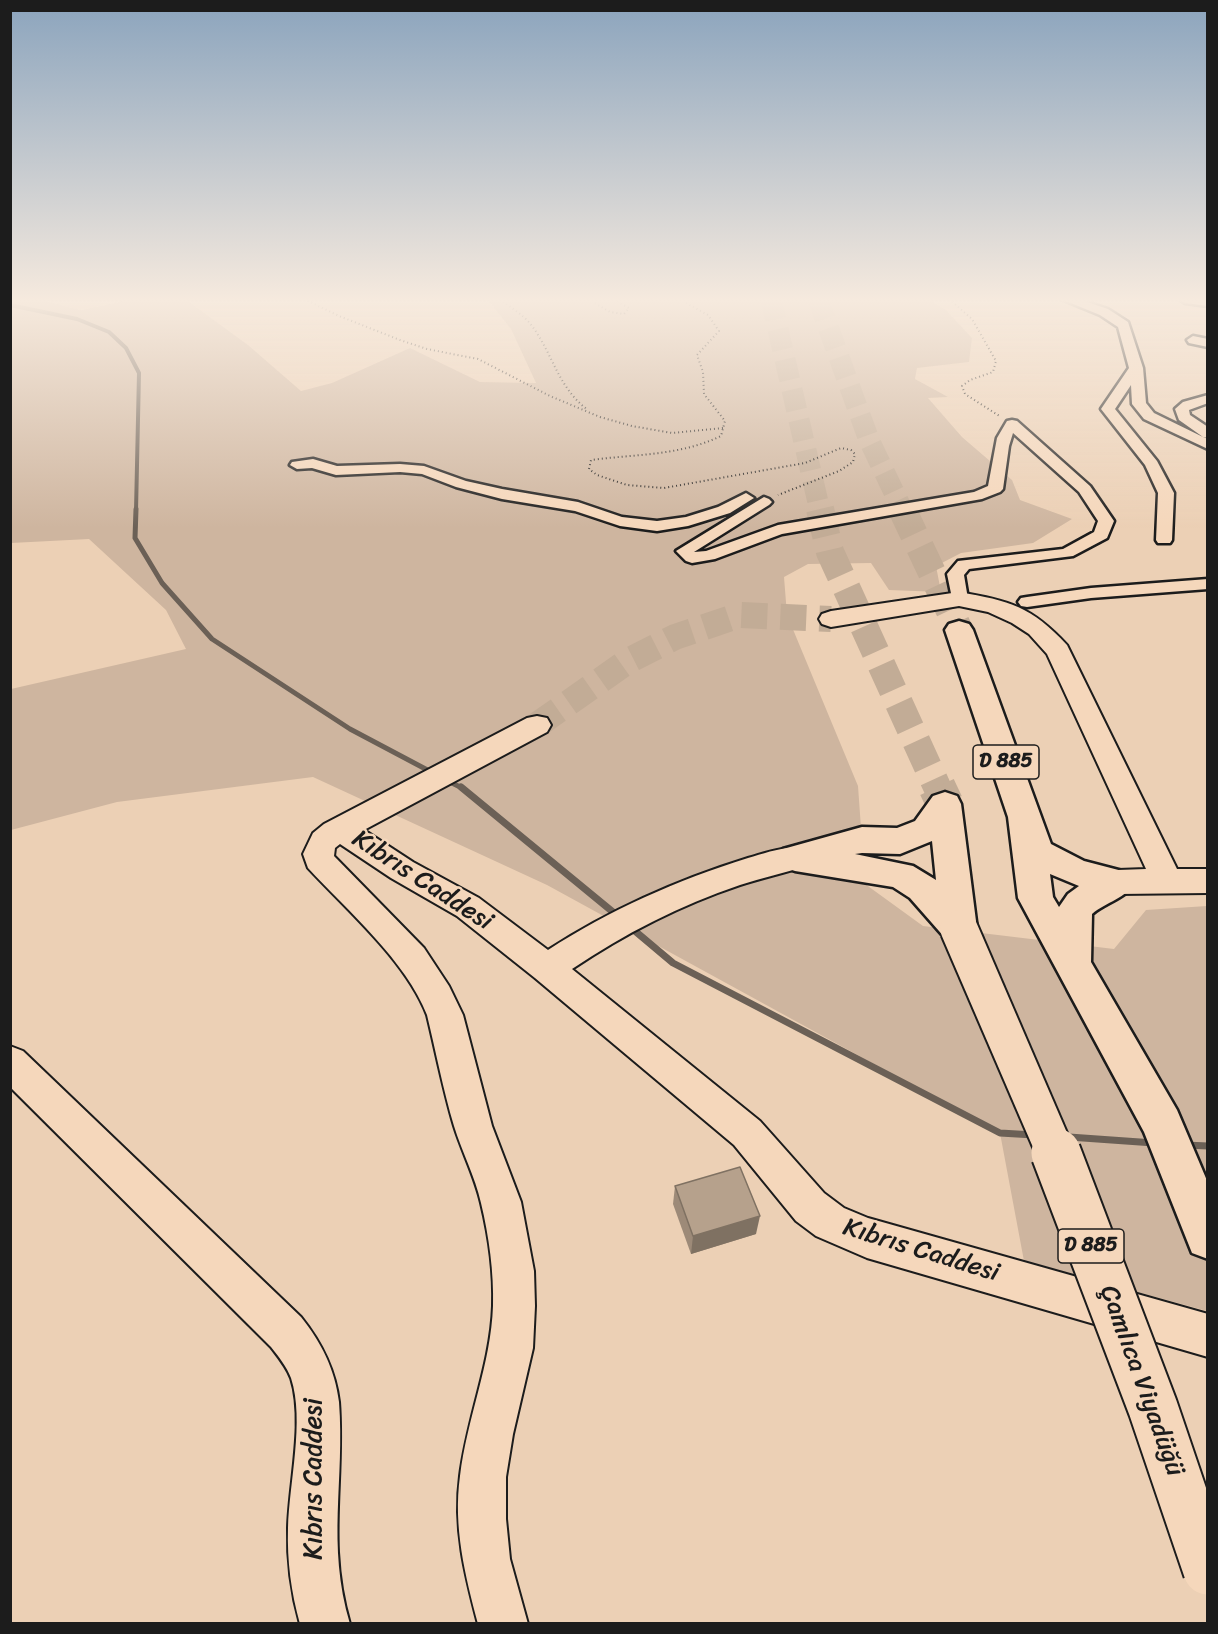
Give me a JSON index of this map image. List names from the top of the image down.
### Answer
{
  "streets": {
    "highway": ["D 885", "Çamlıca Viyadüğü"],
    "street": ["Kıbrıs Caddesi"]
  },
  "crossings": [
    ["D 885", "Çamlıca Viyadüğü"]
  ]
}
